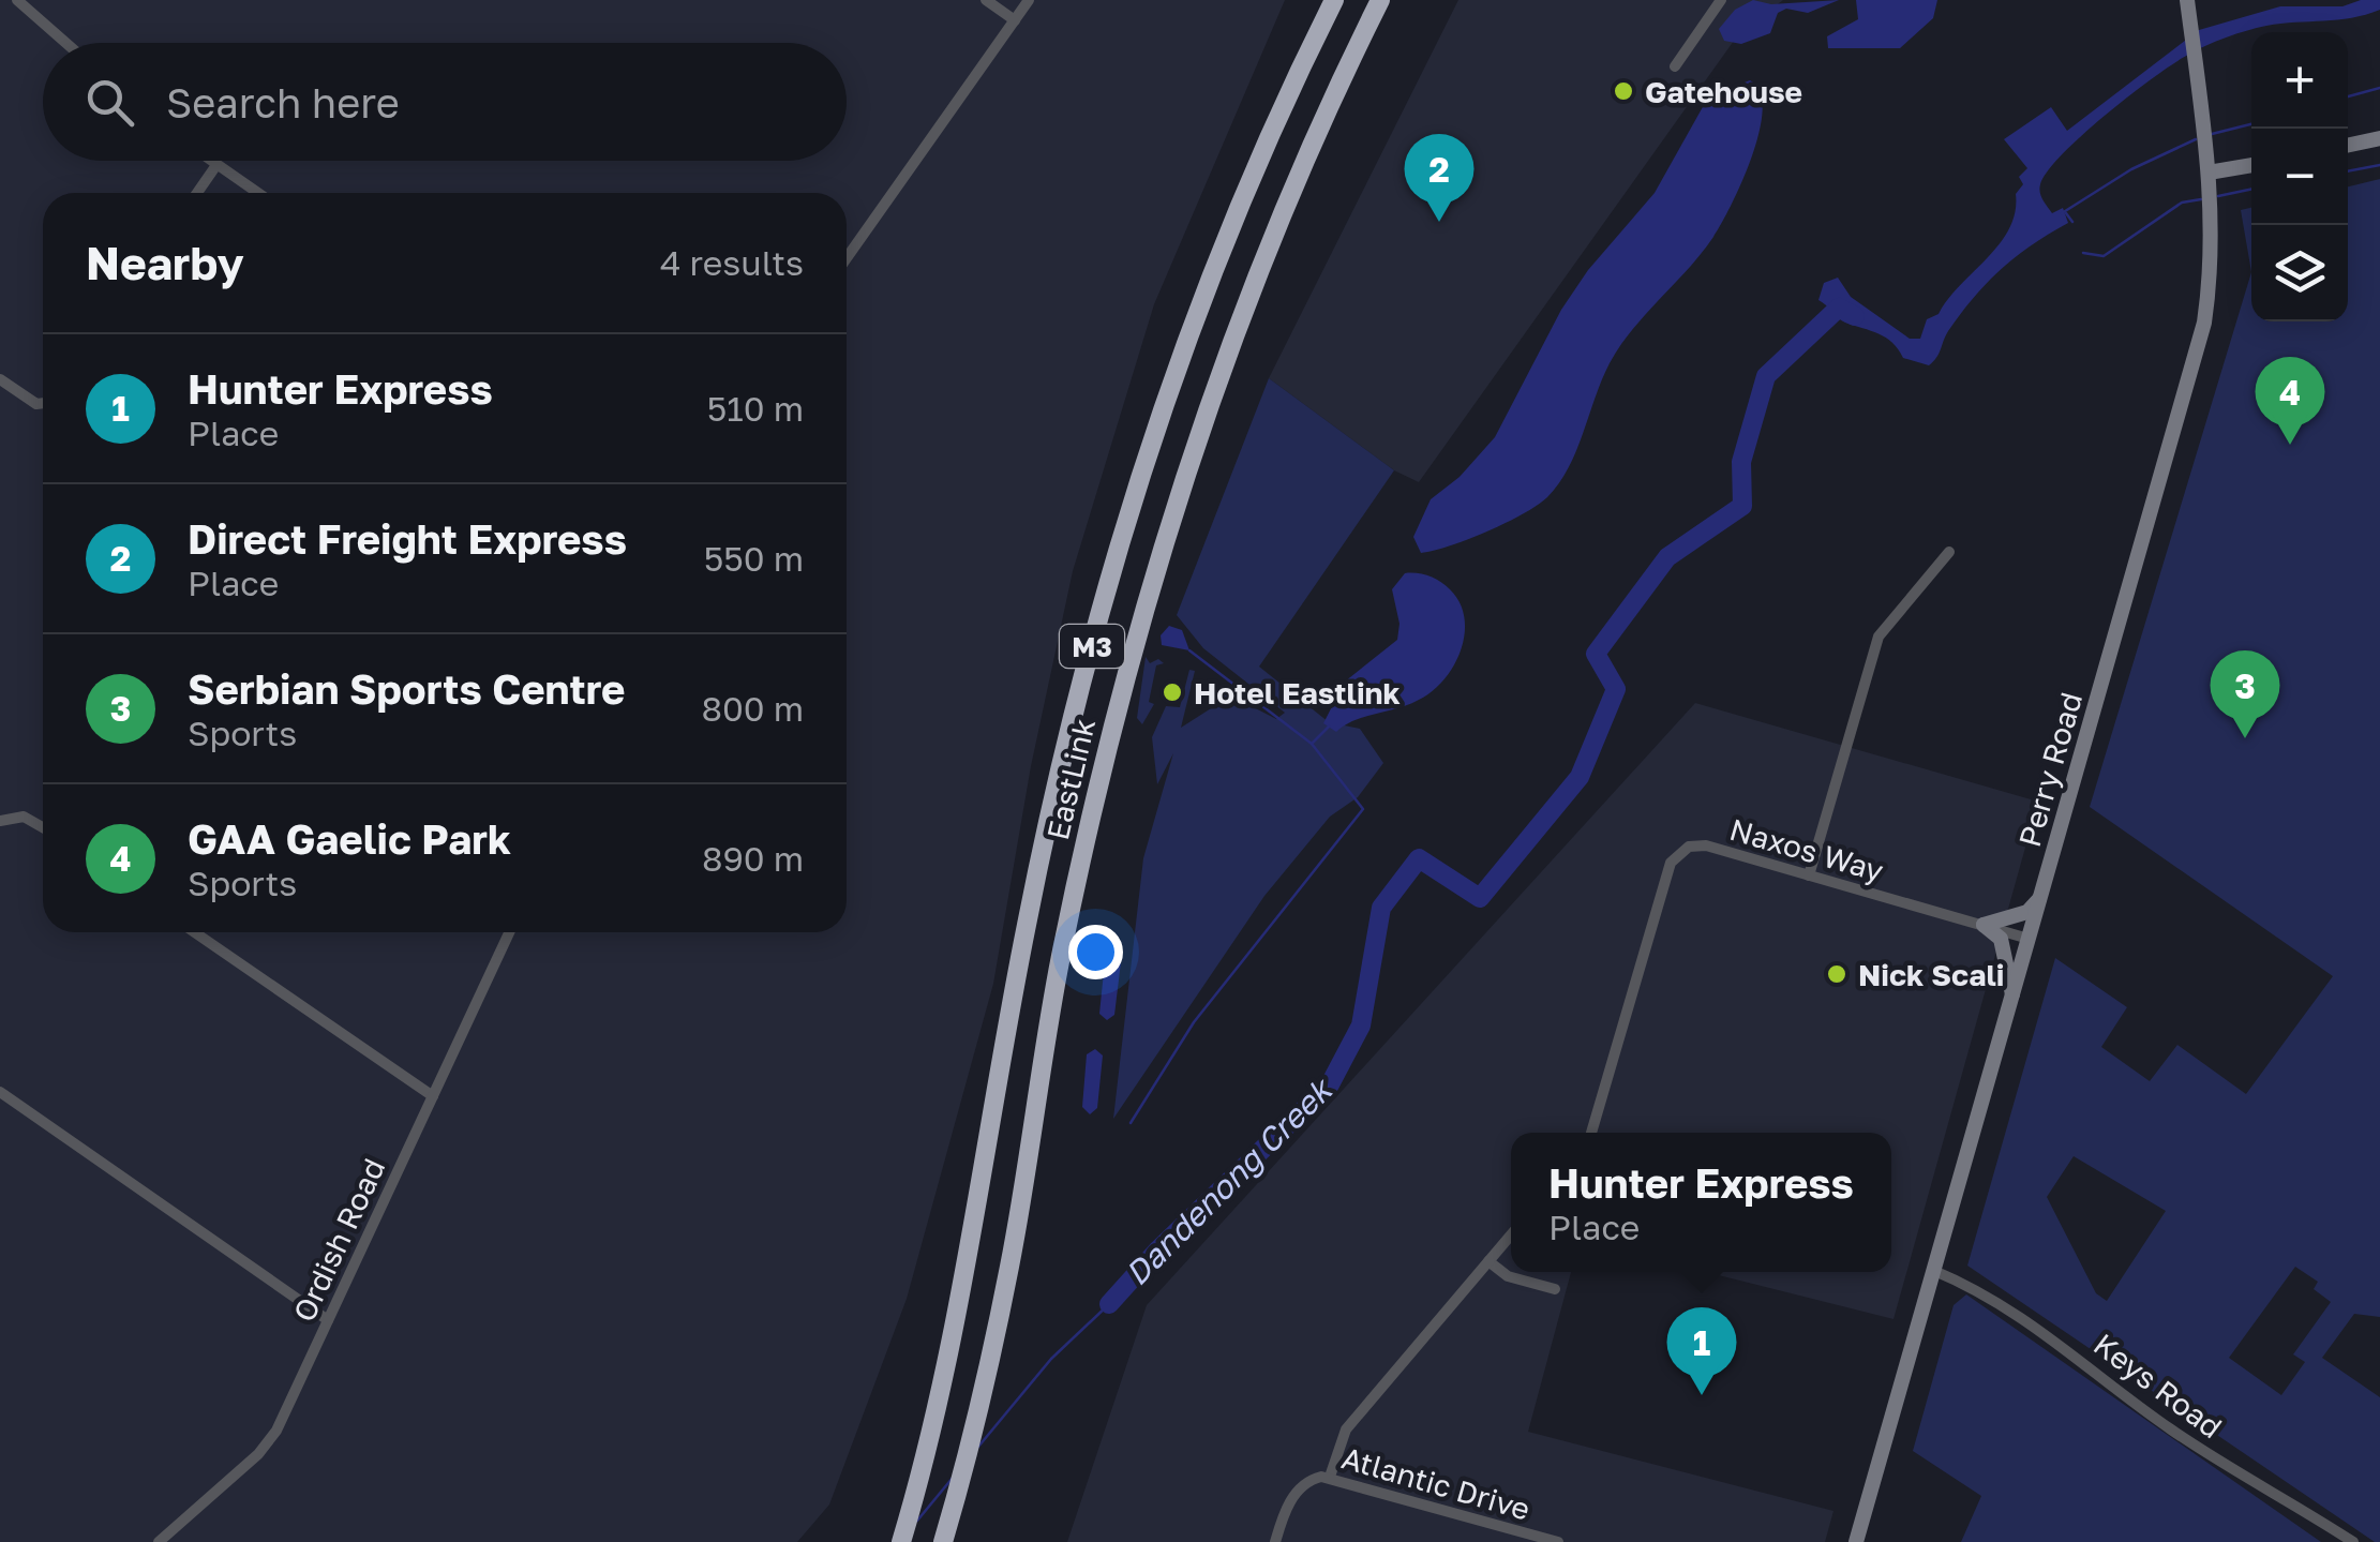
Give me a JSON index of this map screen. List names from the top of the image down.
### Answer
{
  "streets": {
    "highway": ["M3", "EastLink"],
    "main road": ["Perry Road"],
    "street": [
      "Naxos Way",
      "Ordish Road",
      "Keys Road",
      "Atlantic Drive"
    ]
  },
  "crossings": [
    ["Perry Road", "Naxos Way"],
    ["Perry Road", "Keys Road"]
  ],
  "water": ["Dandenong Creek"],
  "places": ["Gatehouse", "Hotel Eastlink", "Nick Scali"],
  "page": {
    "map_buttons": ["+", "−"],
    "search": "Search here",
    "pins": [
      "2",
      "4",
      "3",
      "1"
    ],
    "heading": ["Nearby", "4 results"],
    "list": [
      {
        "mark": "1",
        "name": "Hunter Express",
        "note": "Place",
        "value": "510 m"
      },
      {
        "mark": "2",
        "name": "Direct Freight Express",
        "note": "Place",
        "value": "550 m"
      },
      {
        "mark": "3",
        "name": "Serbian Sports Centre",
        "note": "Sports",
        "value": "800 m"
      },
      {
        "mark": "4",
        "name": "GAA Gaelic Park",
        "note": "Sports",
        "value": "890 m"
      }
    ],
    "popup": ["Hunter Express", "Place"]
  }
}
